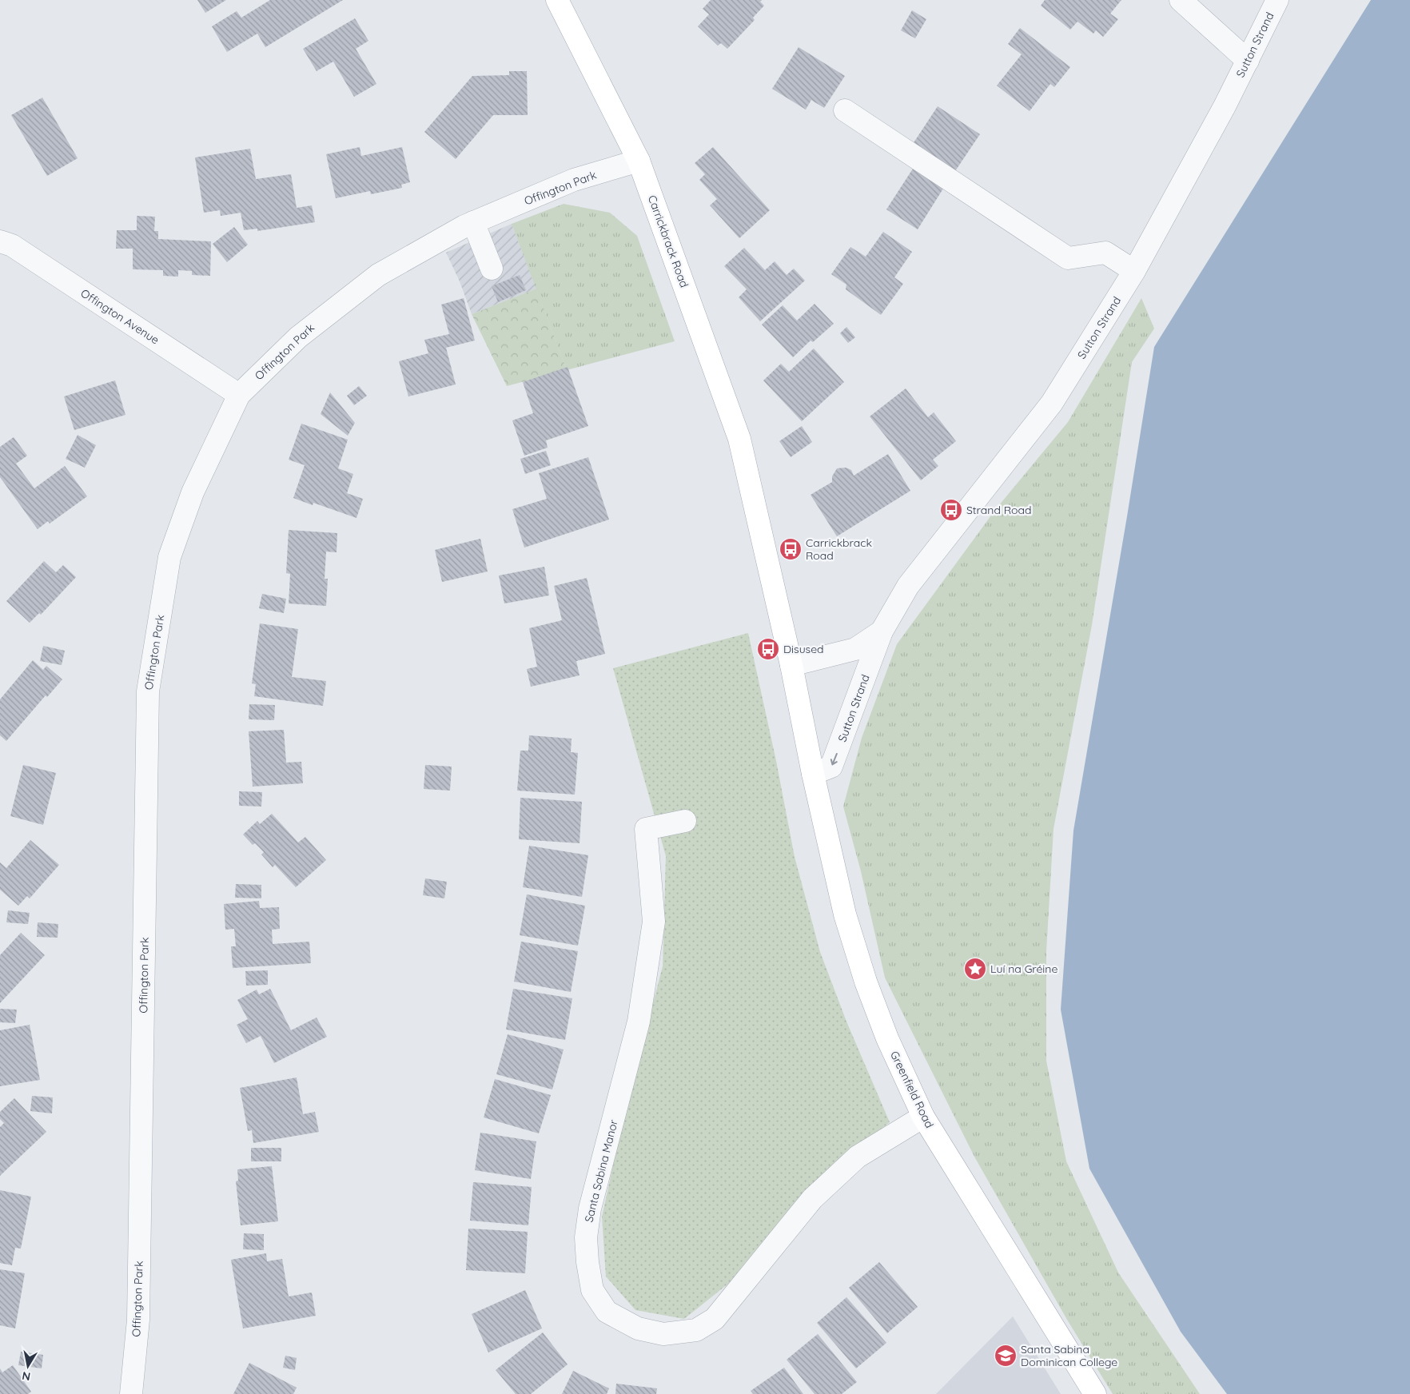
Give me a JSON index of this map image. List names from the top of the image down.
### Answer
{
  "streets": {
    "main road": ["Carrickbrack Road", "Greenfield Road"],
    "street": [
      "Sutton Strand",
      "Offington Park",
      "Offington Avenue",
      "Santa Sabina Manor"
    ]
  },
  "crossings": [
    ["Sutton Strand", "Carrickbrack Road"],
    ["Sutton Strand", "Greenfield Road"],
    ["Offington Park", "Carrickbrack Road"],
    ["Offington Park", "Offington Avenue"],
    ["Carrickbrack Road", "Greenfield Road"],
    ["Greenfield Road", "Santa Sabina Manor"]
  ],
  "places": {
    "bus stop": ["Strand Road", "Carrickbrack Road", "Disused"],
    "place": ["Luí na Gréine"],
    "school or university": ["Santa Sabina Dominican College"]
  },
  "north": "bottom"
}
